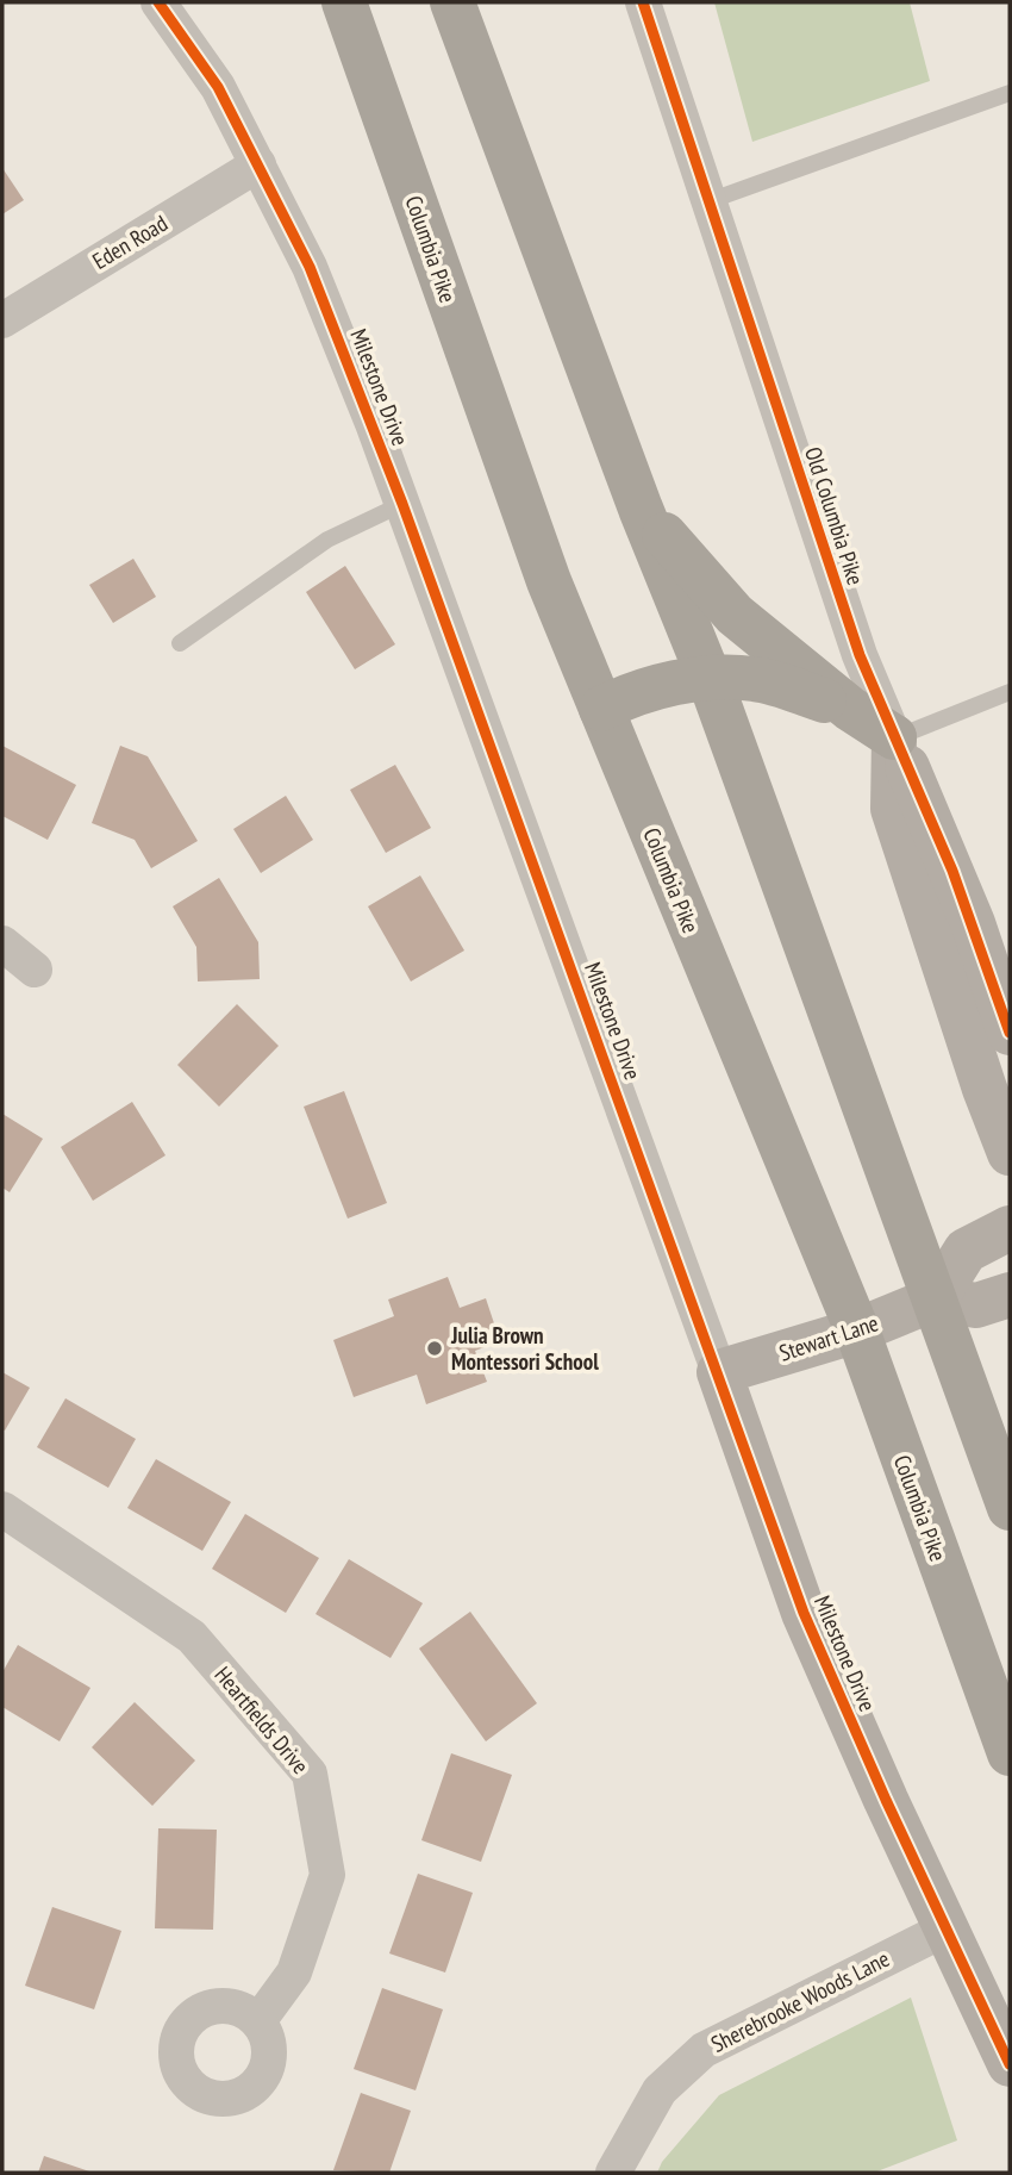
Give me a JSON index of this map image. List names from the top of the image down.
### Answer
{
  "streets": {
    "highway": ["Columbia Pike"],
    "street": [
      "Eden Road",
      "Milestone Drive",
      "Old Columbia Pike",
      "Stewart Lane",
      "Heartfields Drive",
      "Sherebrooke Woods Lane"
    ]
  },
  "crossings": [
    ["Eden Road", "Milestone Drive"],
    ["Columbia Pike", "Stewart Lane"],
    ["Milestone Drive", "Stewart Lane"],
    ["Milestone Drive", "Sherebrooke Woods Lane"]
  ],
  "places": ["Julia Brown Montessori School"]
}
